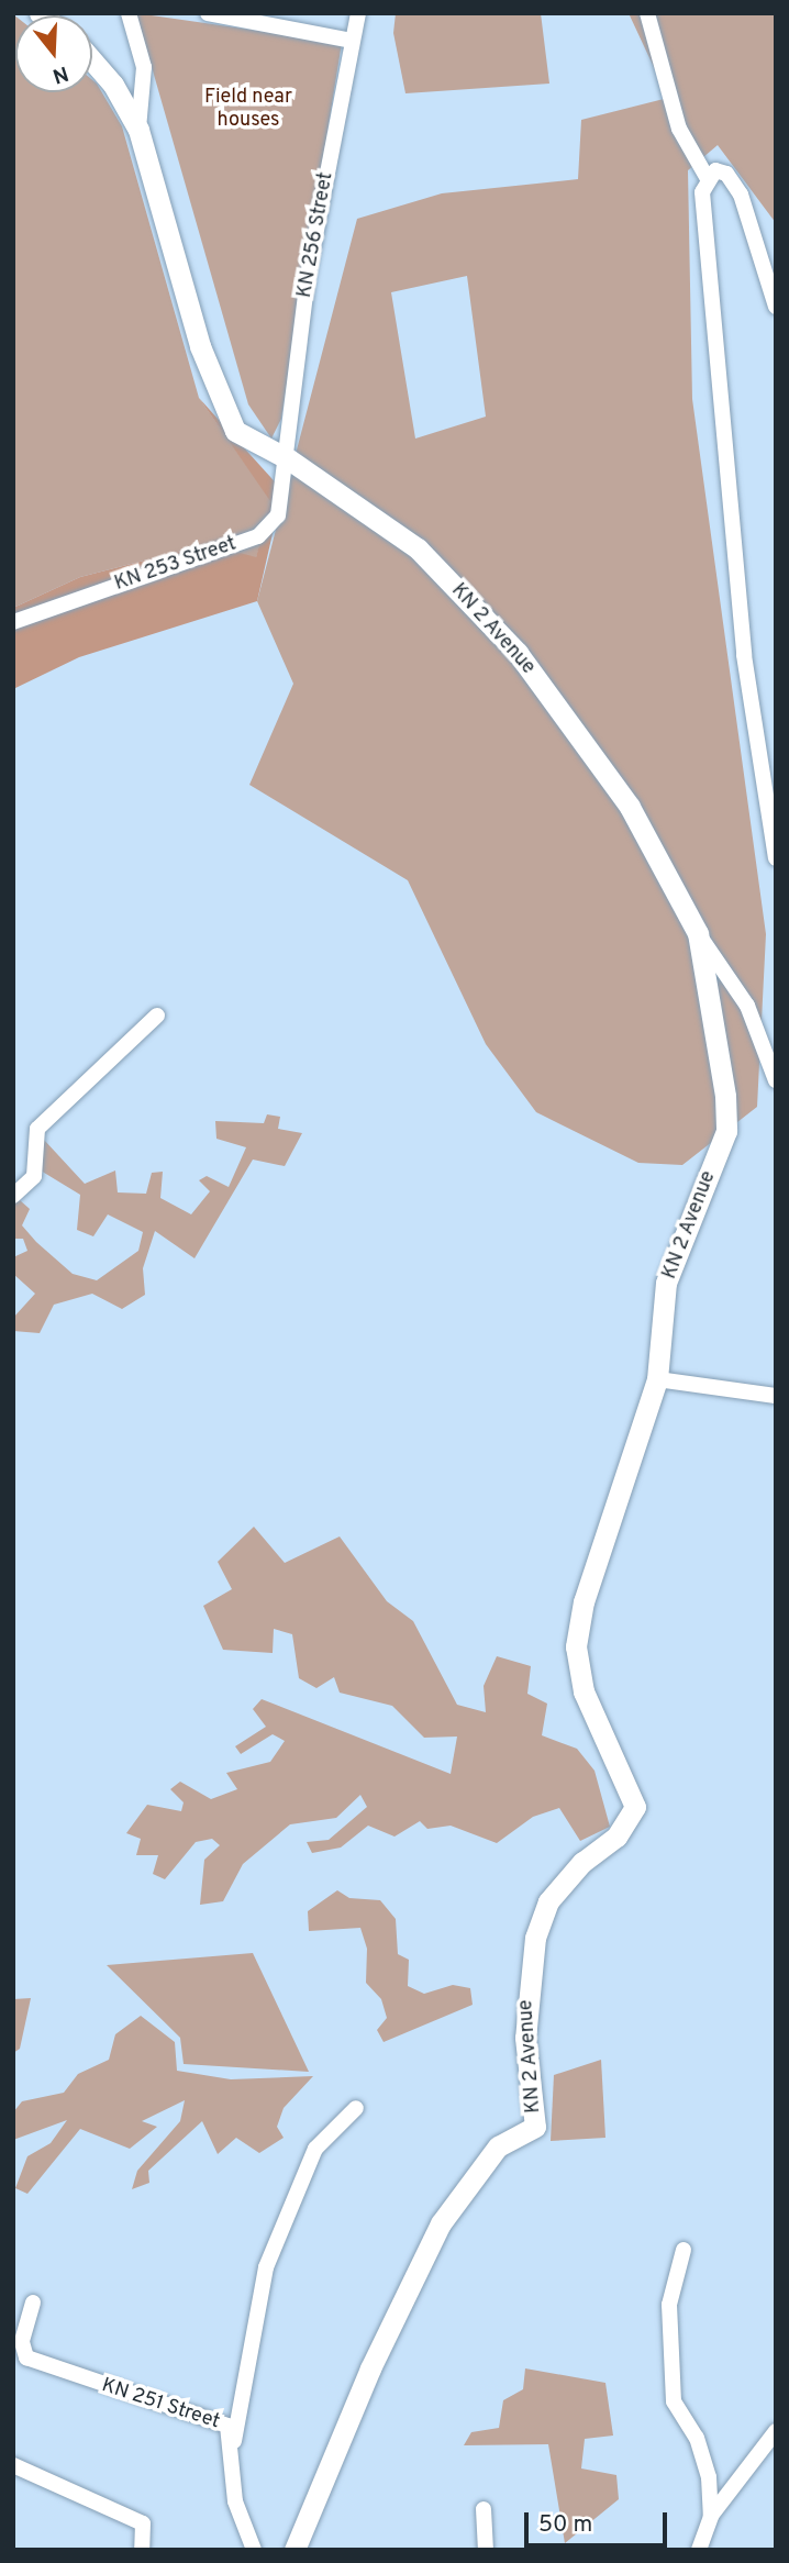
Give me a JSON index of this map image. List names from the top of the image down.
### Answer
{
  "streets": {
    "main road": ["KN 2 Avenue"],
    "street": ["KN 256 Street", "KN 253 Street", "KN 251 Street"]
  },
  "crossings": [
    ["KN 256 Street", "KN 253 Street"],
    ["KN 256 Street", "KN 2 Avenue"],
    ["KN 253 Street", "KN 2 Avenue"]
  ],
  "parks": ["Field near houses"],
  "scale_bar": "50 m",
  "north": "bottom"
}
